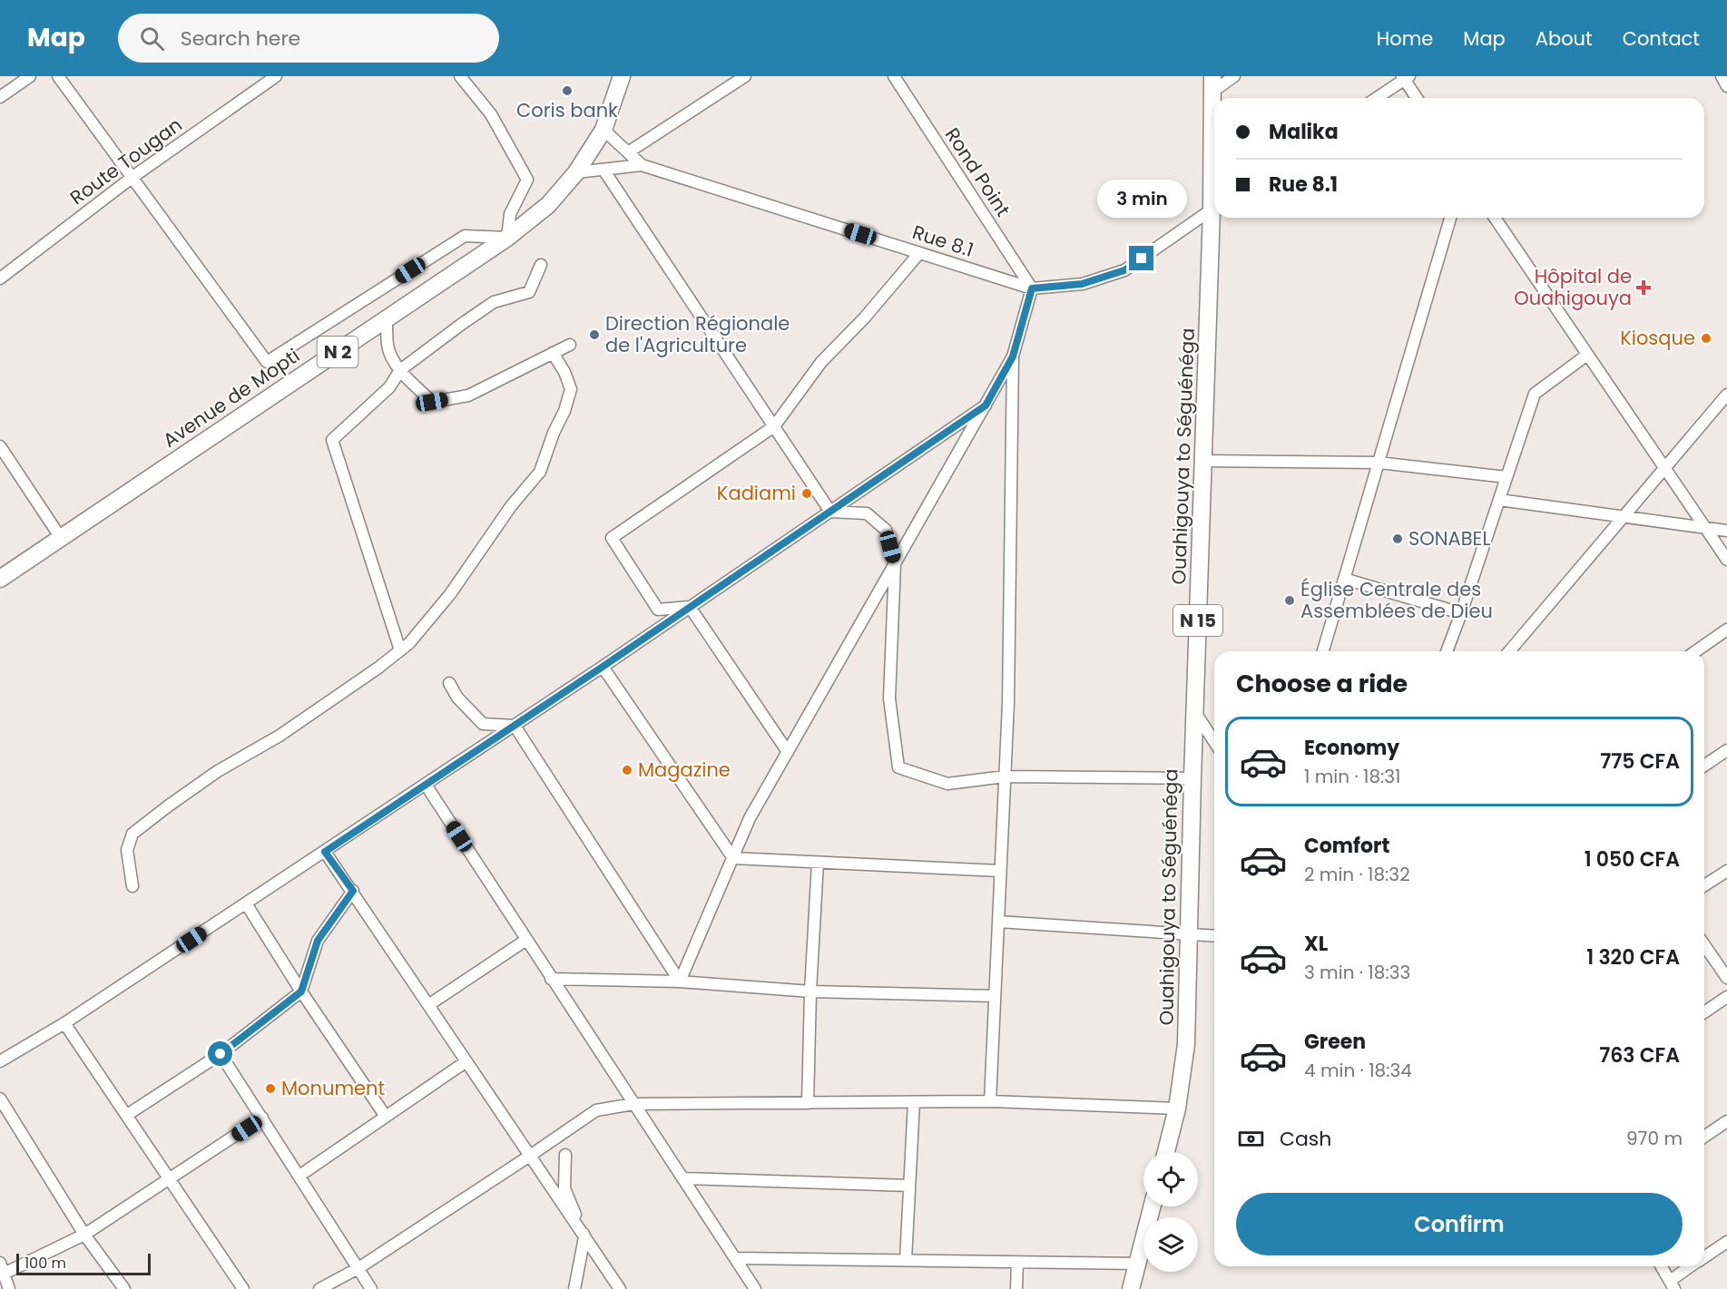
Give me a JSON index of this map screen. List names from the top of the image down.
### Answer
{
  "streets": {
    "main road": [
      "N 2",
      "Avenue de Mopti",
      "Ouahigouya to Séguénéga",
      "N 15"
    ],
    "street": ["Route Tougan", "Rond Point", "Rue 8.1"]
  },
  "crossings": [
    ["Rond Point", "Rue 8.1"],
    ["Rue 8.1", "Avenue de Mopti"]
  ],
  "places": {
    "other": [
      "Coris bank",
      "Direction Régionale de l'Agriculture",
      "Kiosque",
      "Kadiami",
      "SONABEL",
      "Église Centrale des Assemblées de Dieu",
      "Magazine",
      "Monument"
    ],
    "health": ["Hôpital de Ouahigouya"]
  },
  "scale_bar": "100 m",
  "page": {
    "header": "Map",
    "search": "Search here",
    "nav": [
      "Home",
      "Map",
      "About",
      "Contact"
    ],
    "banner": ["Malika", "Rue 8.1"],
    "bubble": "3 min",
    "heading": "Choose a ride",
    "list": [
      {
        "name": "Economy",
        "note": "1 min · 18:31",
        "value": "775 CFA"
      },
      {
        "name": "Comfort",
        "note": "2 min · 18:32",
        "value": "1 050 CFA"
      },
      {
        "name": "XL",
        "note": "3 min · 18:33",
        "value": "1 320 CFA"
      },
      {
        "name": "Green",
        "note": "4 min · 18:34",
        "value": "763 CFA"
      }
    ],
    "pay": ["Cash", "970 m"],
    "buttons": "Confirm",
    "scale": "100 m"
  }
}
